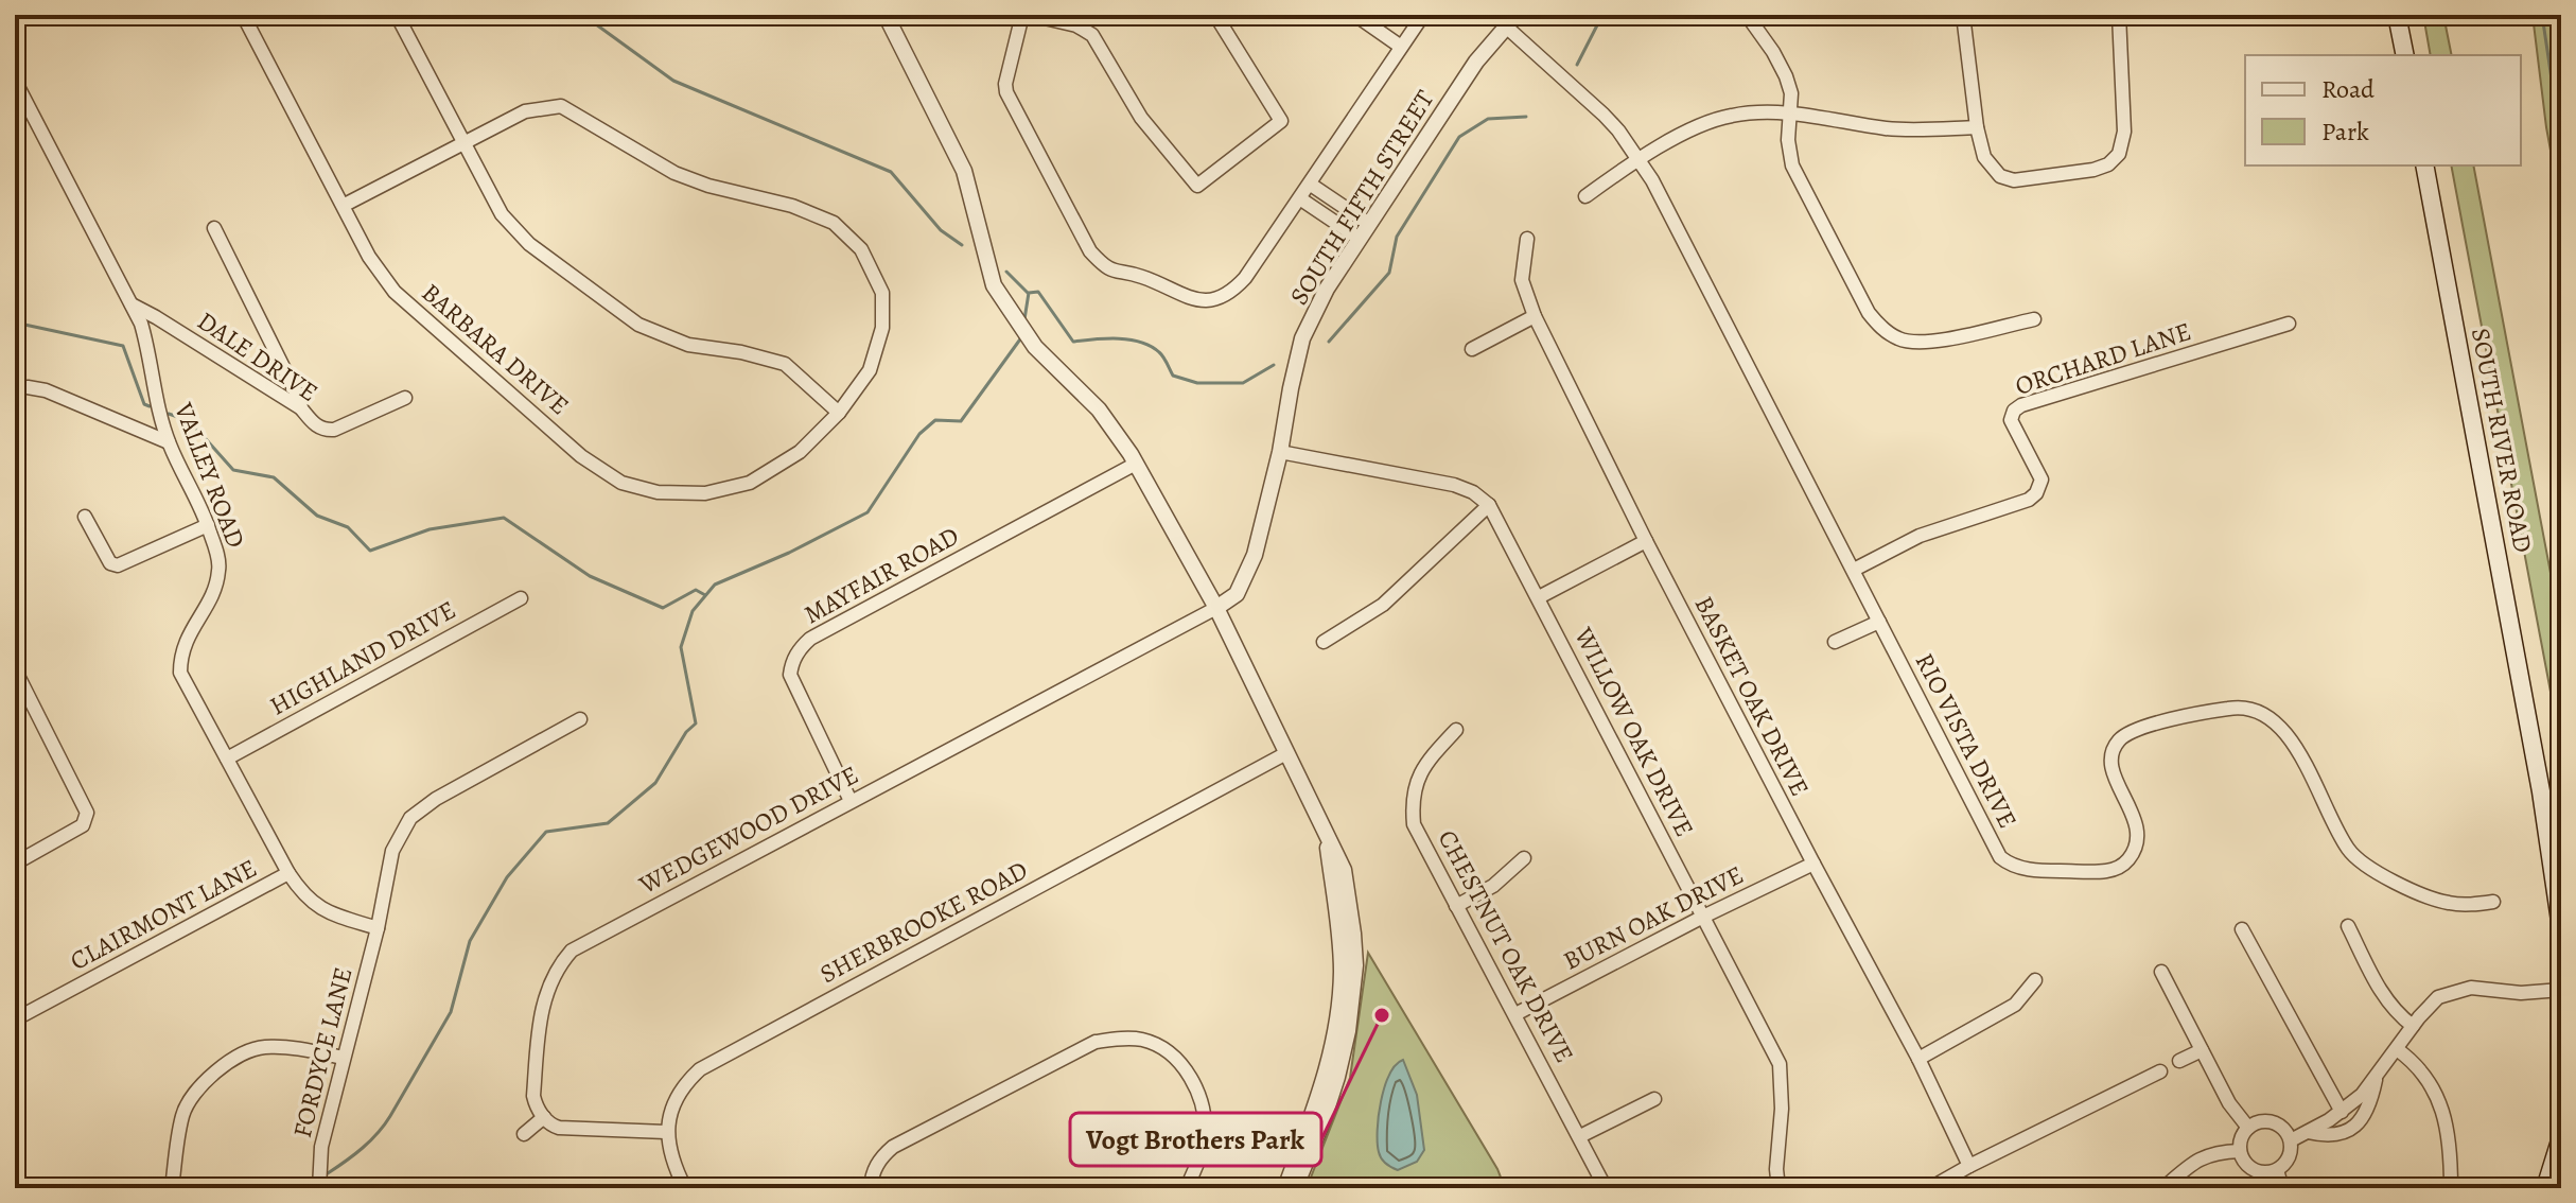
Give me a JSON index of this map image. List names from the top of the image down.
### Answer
{
  "streets": {
    "main road": ["SOUTH RIVER ROAD"],
    "street": [
      "SOUTH FIFTH STREET",
      "BARBARA DRIVE",
      "DALE DRIVE",
      "ORCHARD LANE",
      "VALLEY ROAD",
      "MAYFAIR ROAD",
      "HIGHLAND DRIVE",
      "BASKET OAK DRIVE",
      "WILLOW OAK DRIVE",
      "RIO VISTA DRIVE",
      "WEDGEWOOD DRIVE",
      "CLAIRMONT LANE",
      "BURN OAK DRIVE",
      "SHERBROOKE ROAD",
      "CHESTNUT OAK DRIVE",
      "FORDYCE LANE"
    ]
  },
  "crossings": [
    ["SOUTH FIFTH STREET", "RIO VISTA DRIVE"],
    ["SOUTH FIFTH STREET", "WEDGEWOOD DRIVE"],
    ["DALE DRIVE", "VALLEY ROAD"],
    ["ORCHARD LANE", "RIO VISTA DRIVE"],
    ["VALLEY ROAD", "HIGHLAND DRIVE"],
    ["VALLEY ROAD", "CLAIRMONT LANE"],
    ["VALLEY ROAD", "FORDYCE LANE"],
    ["MAYFAIR ROAD", "WEDGEWOOD DRIVE"],
    ["BASKET OAK DRIVE", "BURN OAK DRIVE"],
    ["WILLOW OAK DRIVE", "BURN OAK DRIVE"],
    ["BURN OAK DRIVE", "CHESTNUT OAK DRIVE"]
  ],
  "places": ["Vogt Brothers Park"],
  "legend": ["Road", "Park"]
}
